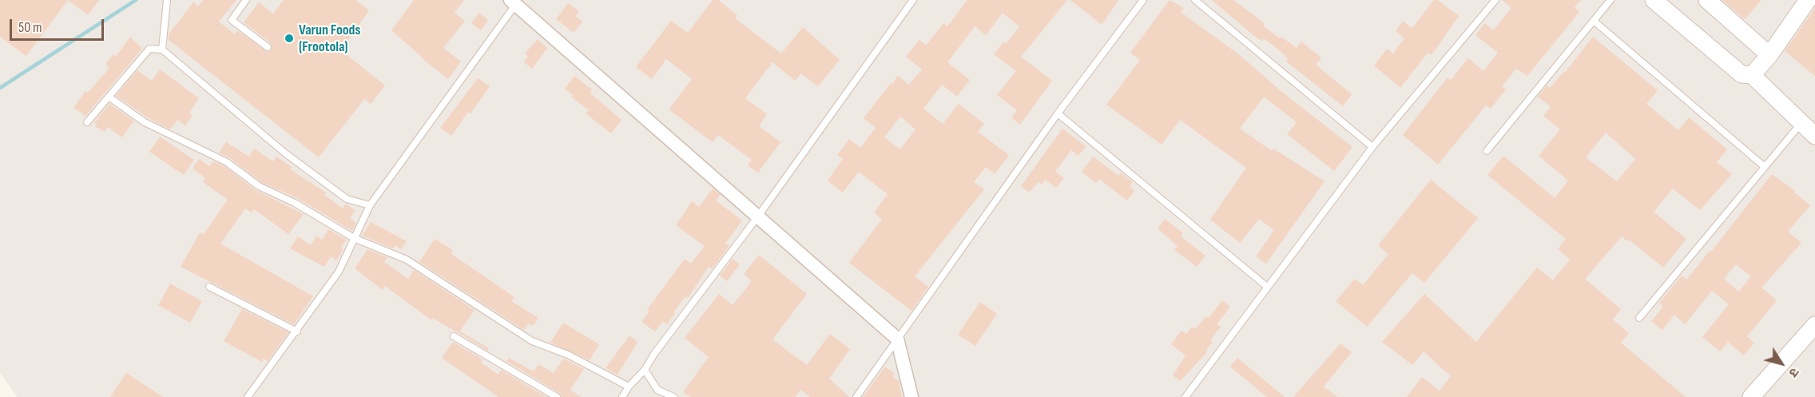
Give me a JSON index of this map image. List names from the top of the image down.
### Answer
{
  "places": ["Varun Foods (Frootola)"],
  "scale_bar": "50 m",
  "north": "bottom right"
}
